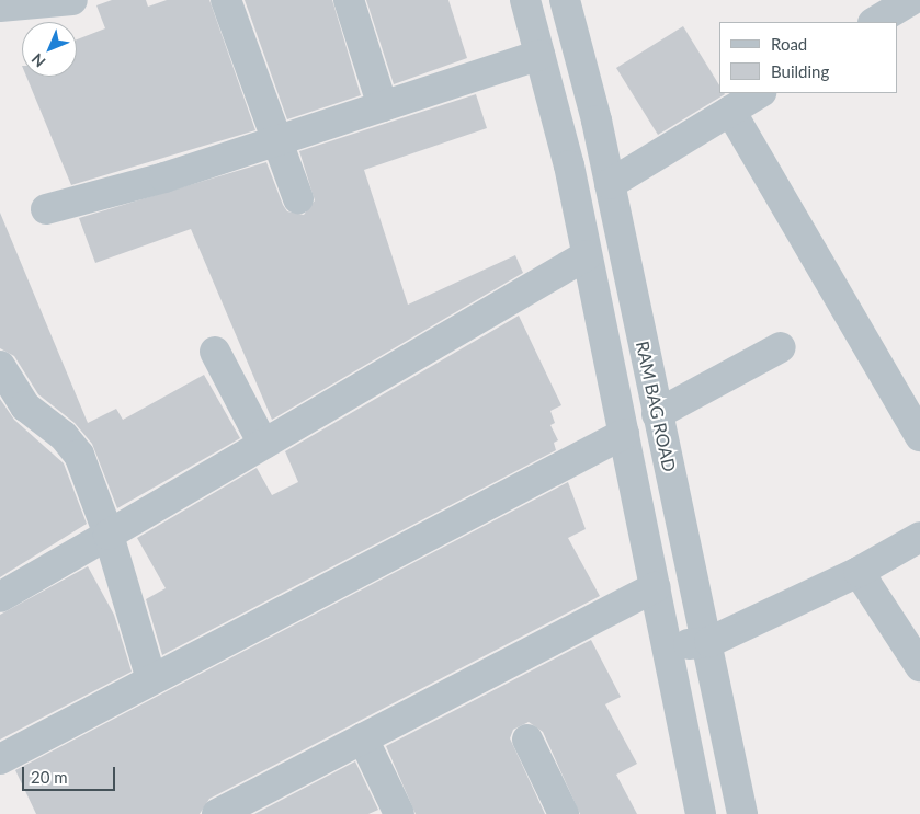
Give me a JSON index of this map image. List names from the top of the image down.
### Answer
{
  "streets": {
    "street": ["RAM BAG ROAD"]
  },
  "legend": ["Road", "Building"],
  "scale_bar": "20 m",
  "north": "bottom left"
}
